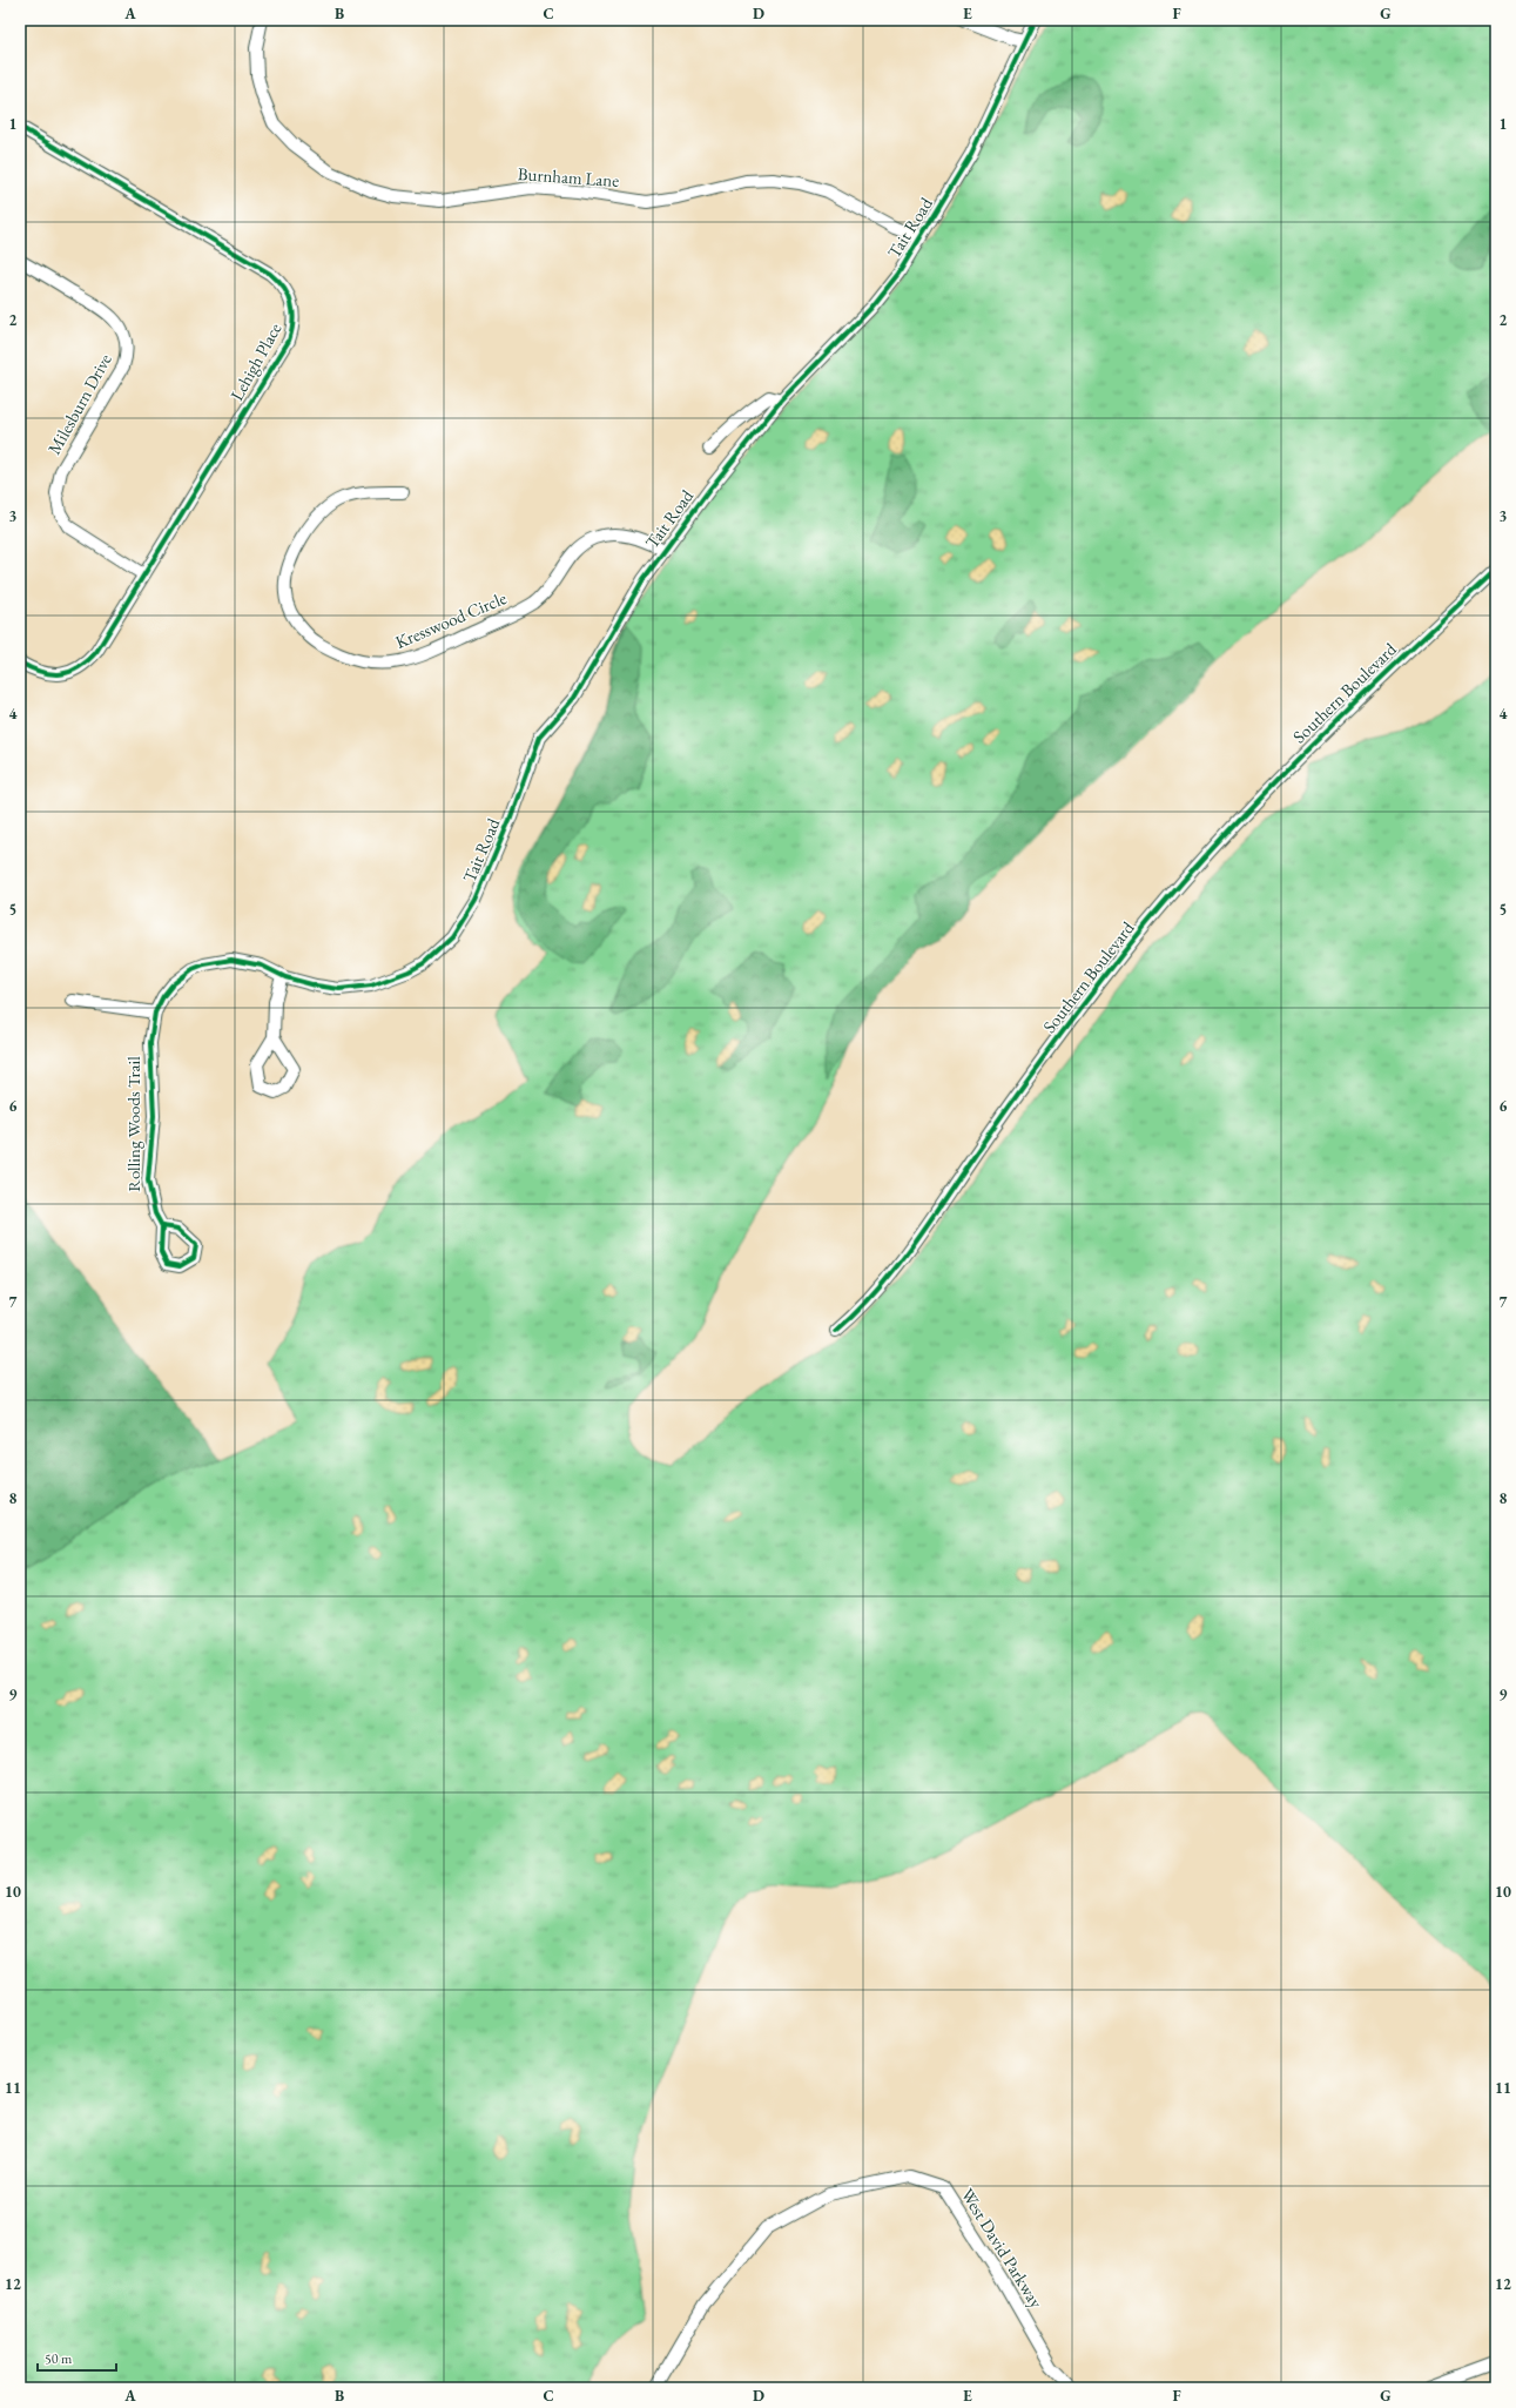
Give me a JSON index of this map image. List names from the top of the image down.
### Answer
{
  "streets": {
    "street": [
      "Burnham Lane",
      "Tait Road",
      "Lehigh Place",
      "Milesburn Drive",
      "Kresswood Circle",
      "Southern Boulevard",
      "Rolling Woods Trail",
      "West David Parkway"
    ]
  },
  "crossings": [
    ["Burnham Lane", "Tait Road"],
    ["Tait Road", "Kresswood Circle"],
    ["Tait Road", "Rolling Woods Trail"],
    ["Lehigh Place", "Milesburn Drive"]
  ],
  "scale_bar": "50 m",
  "grid": {
    "columns": [
      "A",
      "B",
      "C",
      "D",
      "E",
      "F",
      "G"
    ],
    "rows": [
      "1",
      "2",
      "3",
      "4",
      "5",
      "6",
      "7",
      "8",
      "9",
      "10",
      "11",
      "12"
    ]
  }
}
